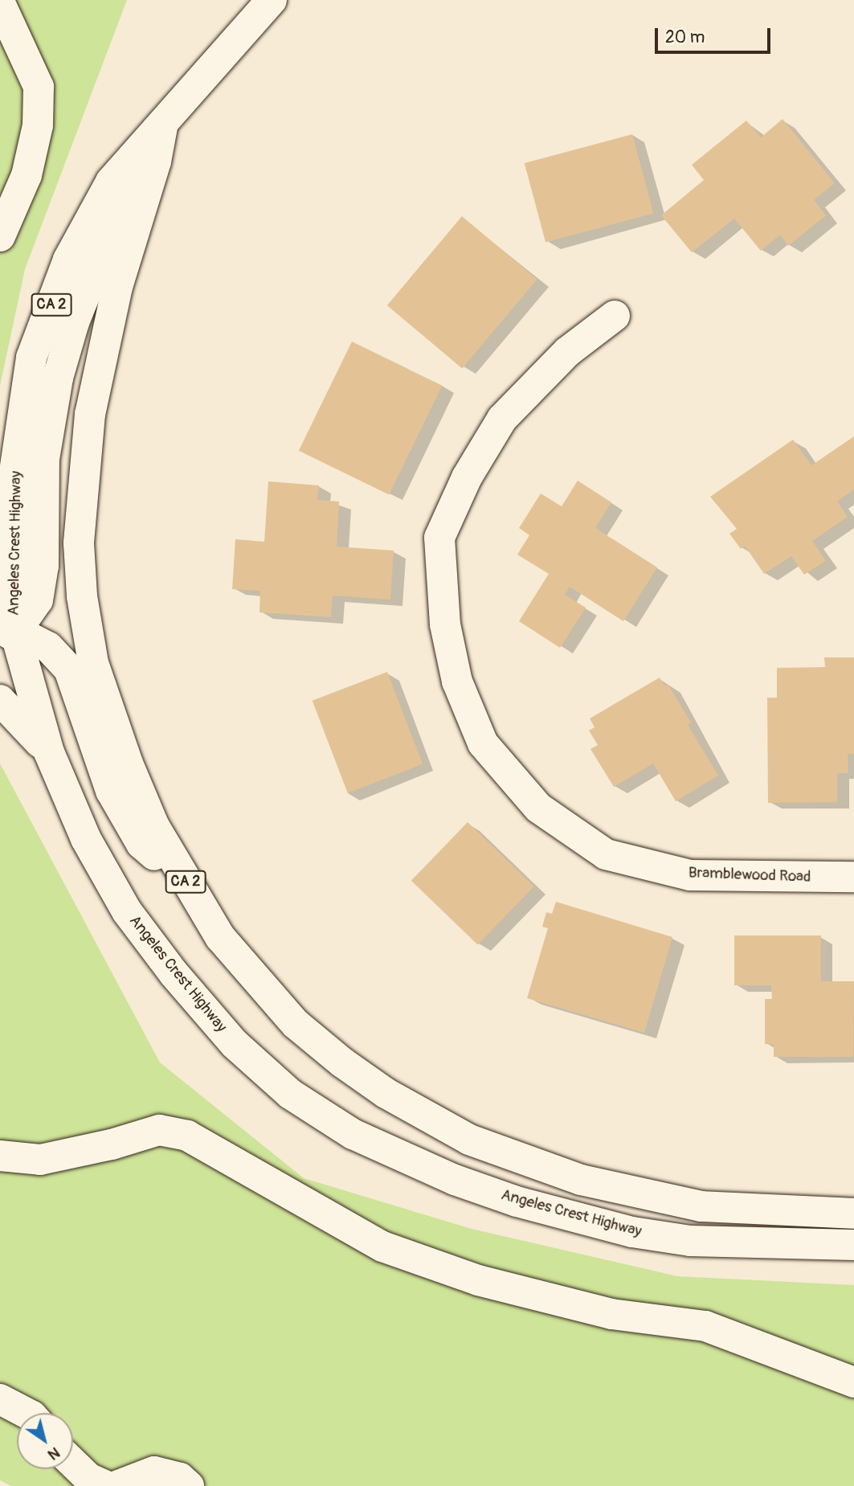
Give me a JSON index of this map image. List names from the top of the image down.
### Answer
{
  "streets": {
    "main road": ["CA 2", "Angeles Crest Highway", "Bramblewood Road"]
  },
  "crossings": [
    ["CA 2", "Angeles Crest Highway"]
  ],
  "scale_bar": "20 m",
  "north": "bottom right"
}
